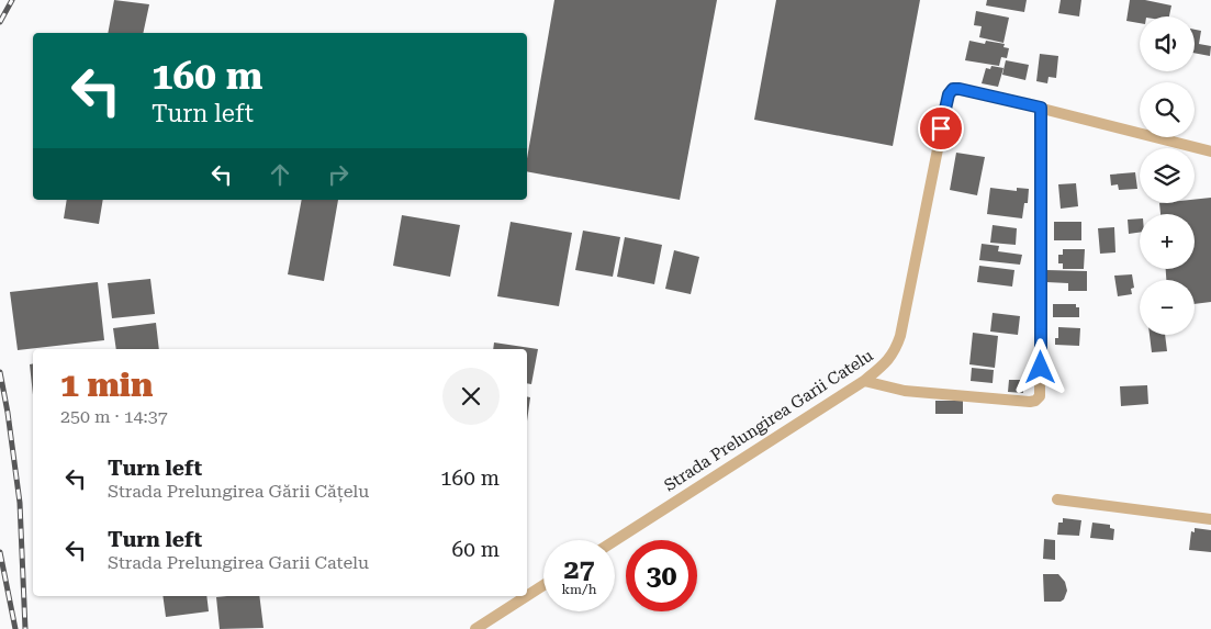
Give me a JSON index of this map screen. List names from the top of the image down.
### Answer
{
  "streets": {
    "street": ["Strada Prelungirea Garii Catelu"]
  },
  "page": {
    "map_buttons": ["+", "−"],
    "turn": ["160 m", "Turn left"],
    "heading": ["1 min", "250 m · 14:37"],
    "list": [
      {
        "name": "Turn left",
        "note": "Strada Prelungirea Gării Cățelu",
        "value": "160 m"
      },
      {
        "name": "Turn left",
        "note": "Strada Prelungirea Garii Catelu",
        "value": "60 m"
      }
    ],
    "speed": "27 km/h",
    "limit": "30"
  }
}
